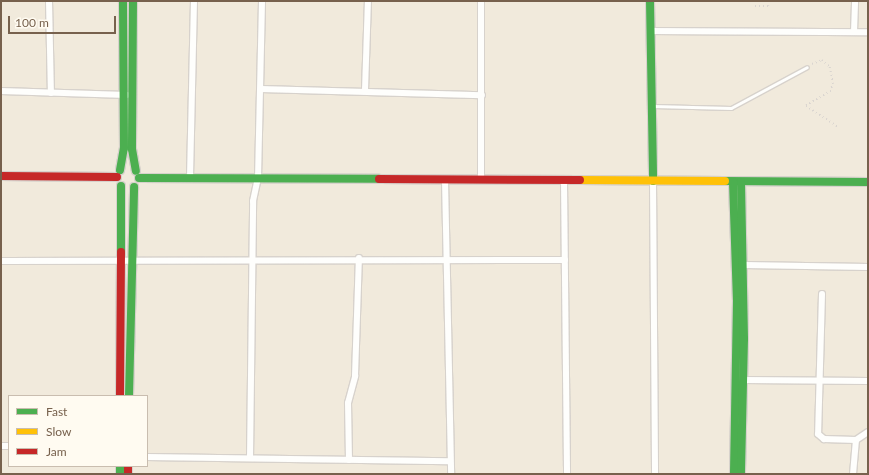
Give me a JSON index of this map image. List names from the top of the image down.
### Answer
{
  "legend": ["Fast", "Slow", "Jam"],
  "scale_bar": "100 m"
}
